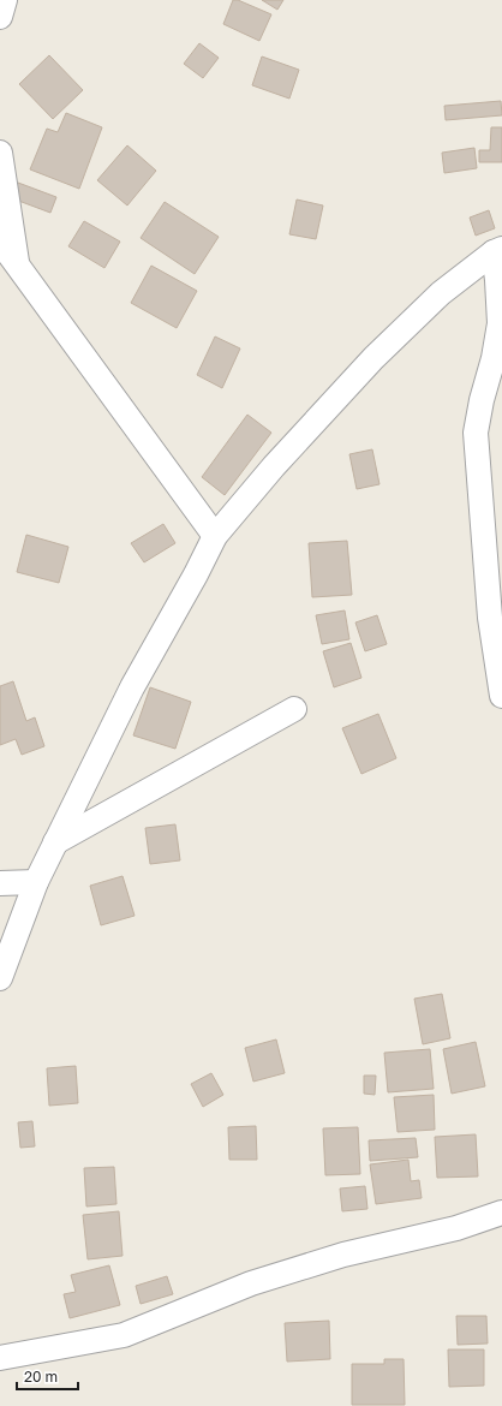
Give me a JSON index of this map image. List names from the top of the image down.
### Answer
{
  "scale_bar": "20 m"
}
